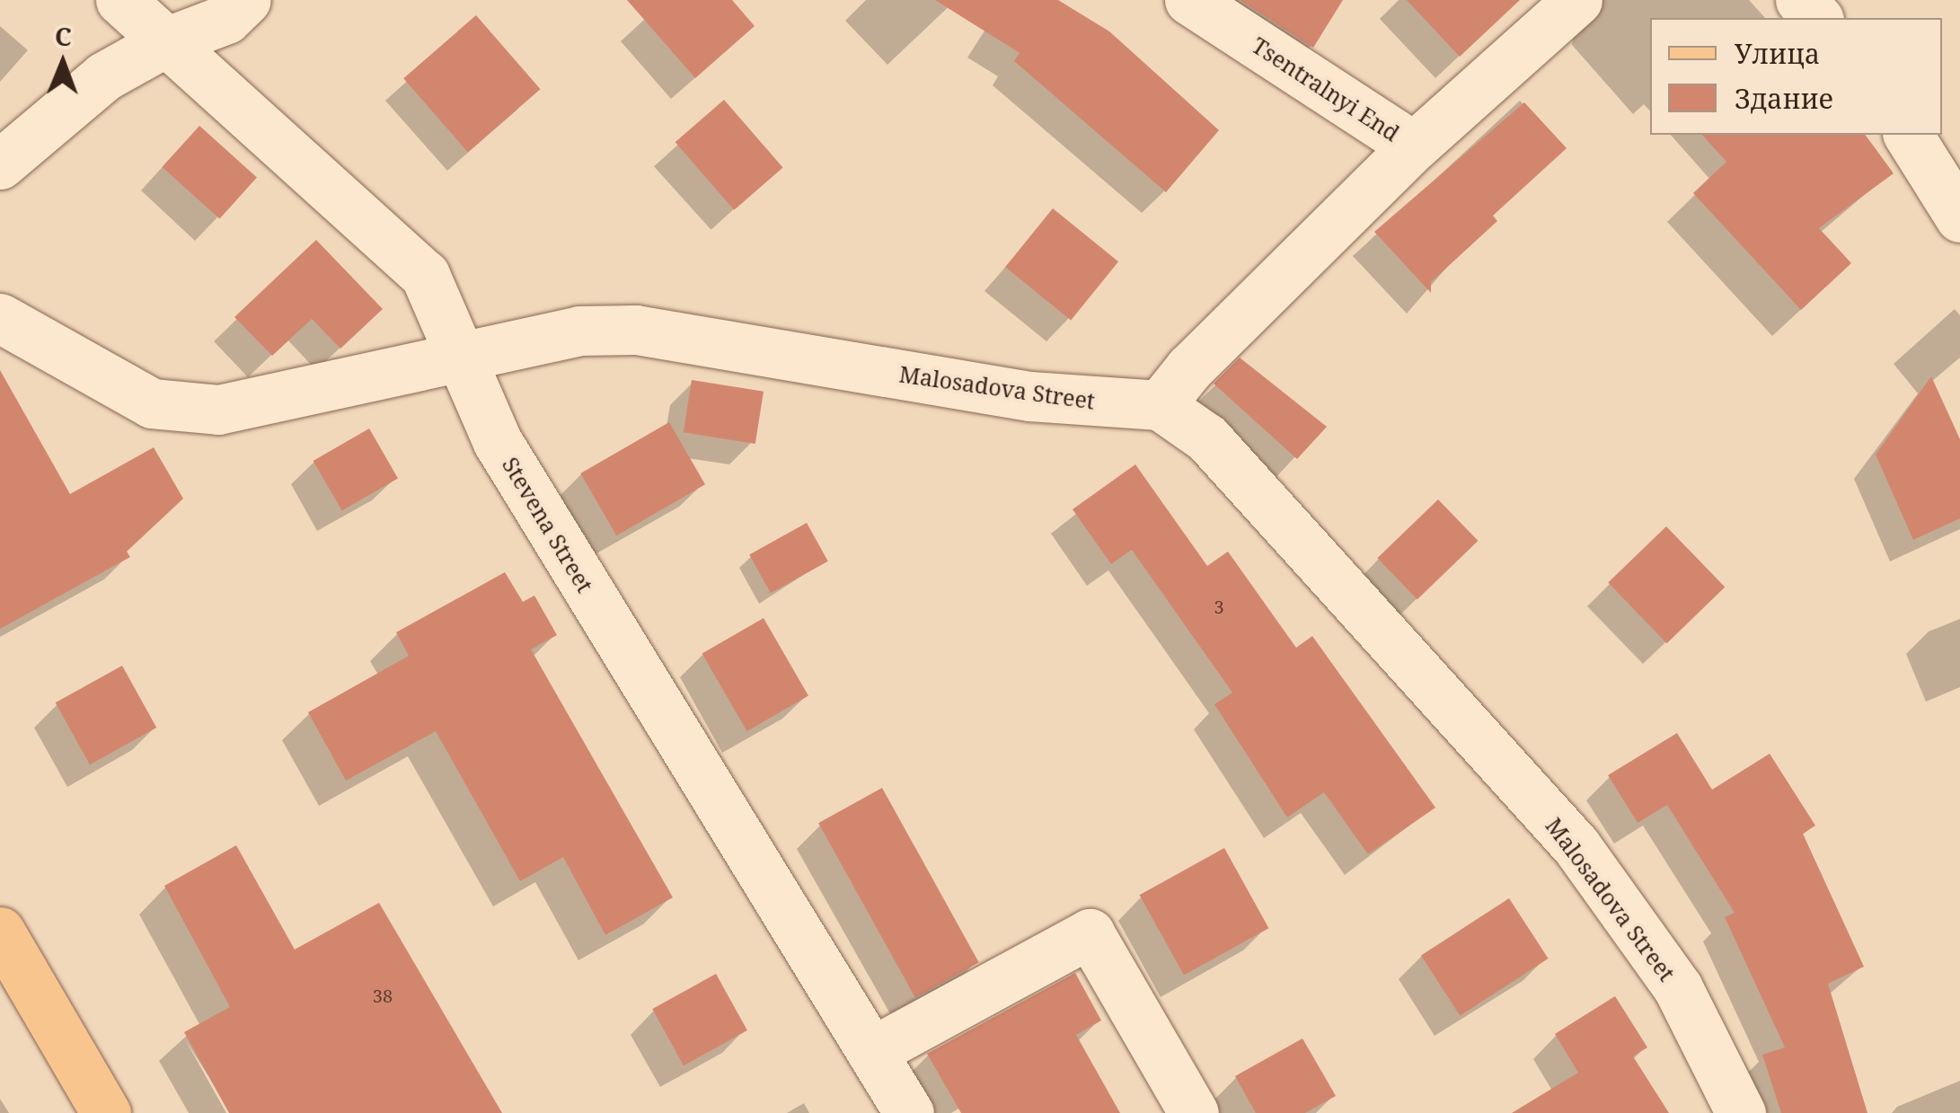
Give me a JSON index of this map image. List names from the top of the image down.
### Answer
{
  "streets": {
    "street": ["Tsentralnyi End", "Malosadova Street", "Stevena Street"]
  },
  "crossings": [
    ["Malosadova Street", "Stevena Street"]
  ],
  "house_numbers": ["3", "38"],
  "legend": ["Улица", "Здание"],
  "north": "top"
}
